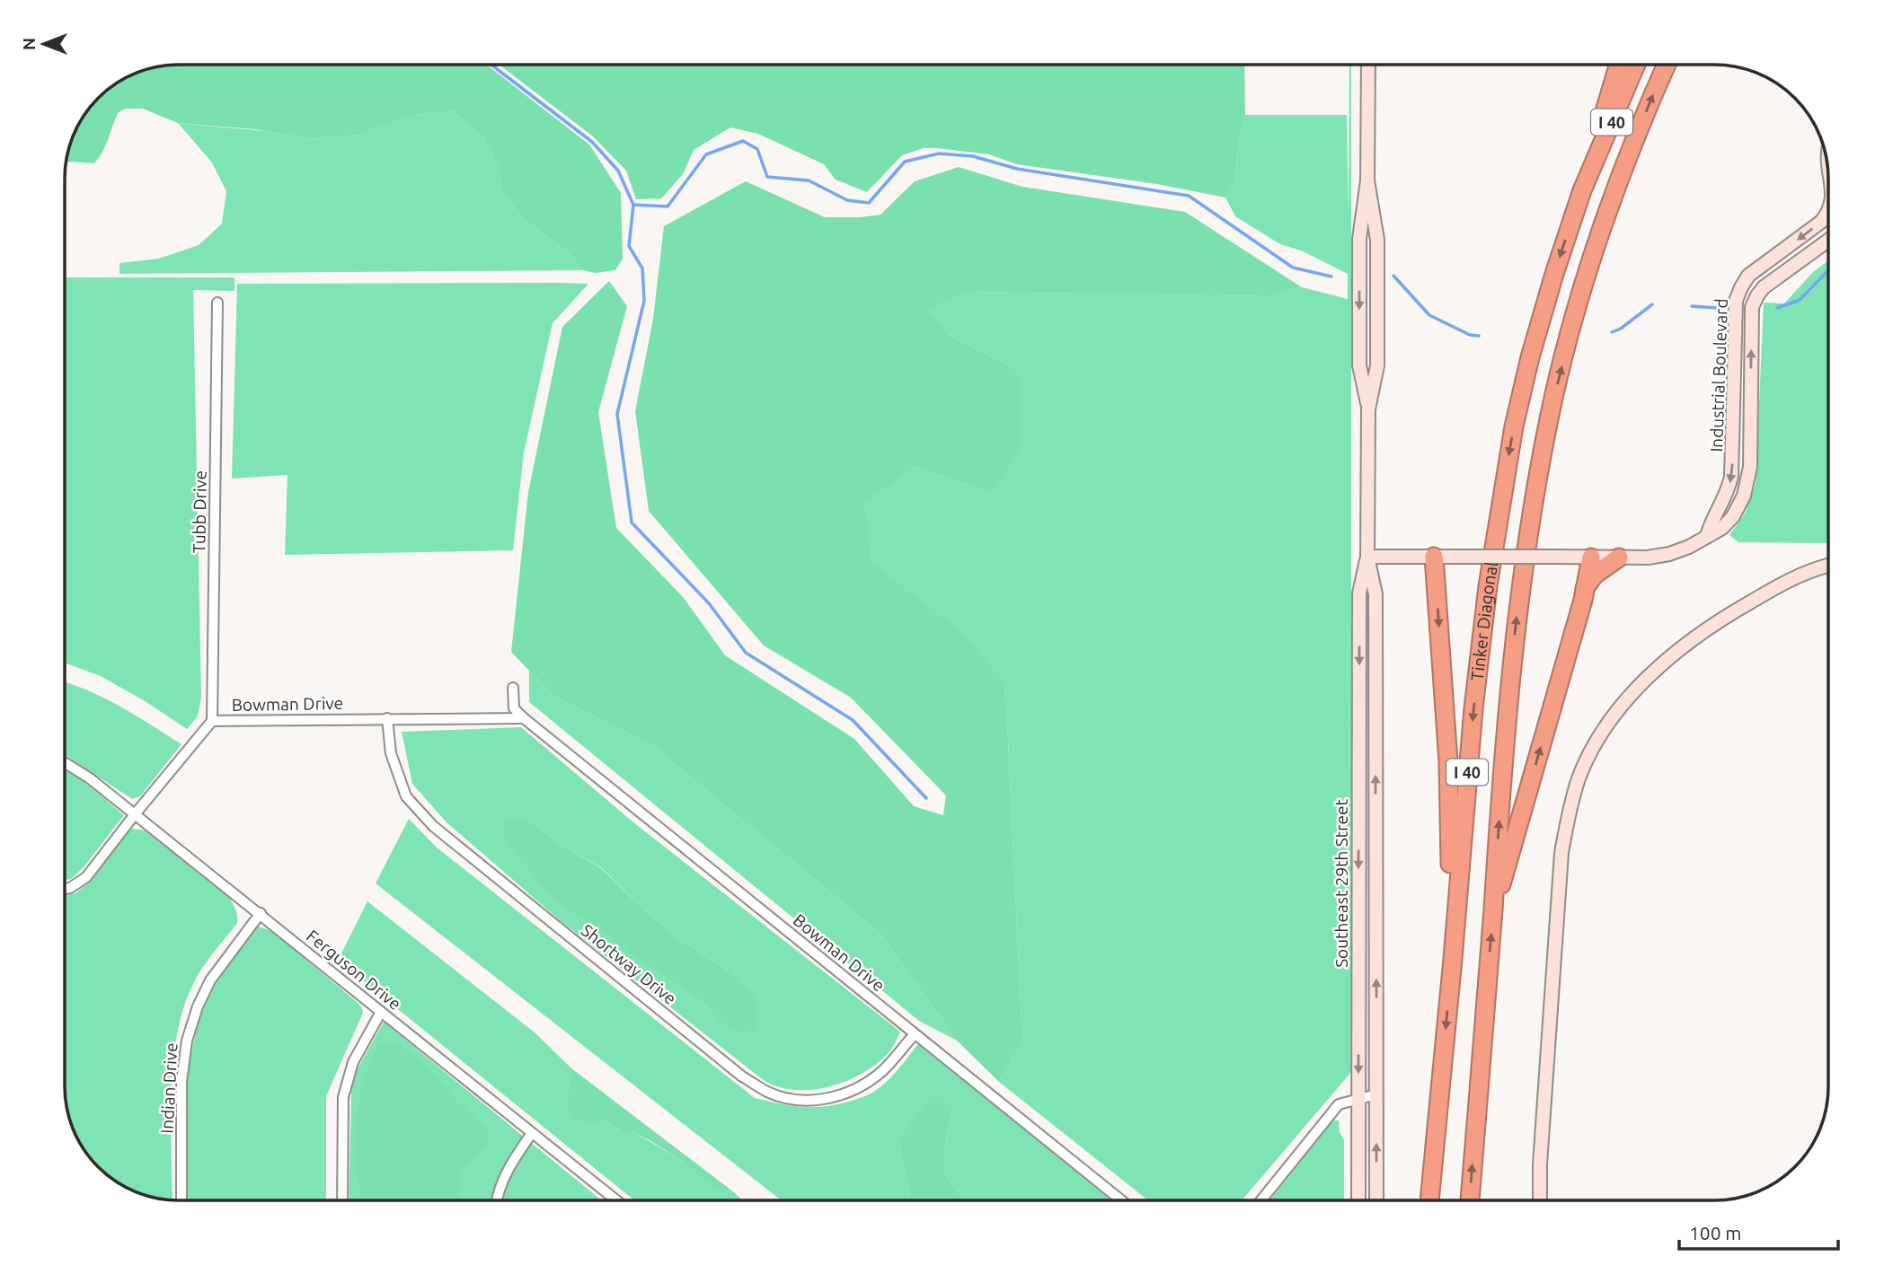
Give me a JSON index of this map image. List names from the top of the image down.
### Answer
{
  "streets": {
    "highway": ["I 40", "Tinker Diagonal"],
    "main road": ["Industrial Boulevard", "Southeast 29th Street"],
    "street": [
      "Tubb Drive",
      "Bowman Drive",
      "Shortway Drive",
      "Ferguson Drive",
      "Indian Drive"
    ]
  },
  "crossings": [
    ["Industrial Boulevard", "Southeast 29th Street"],
    ["Tubb Drive", "Bowman Drive"],
    ["Bowman Drive", "Shortway Drive"],
    ["Bowman Drive", "Ferguson Drive"],
    ["Ferguson Drive", "Indian Drive"]
  ],
  "scale_bar": "100 m",
  "north": "left"
}
